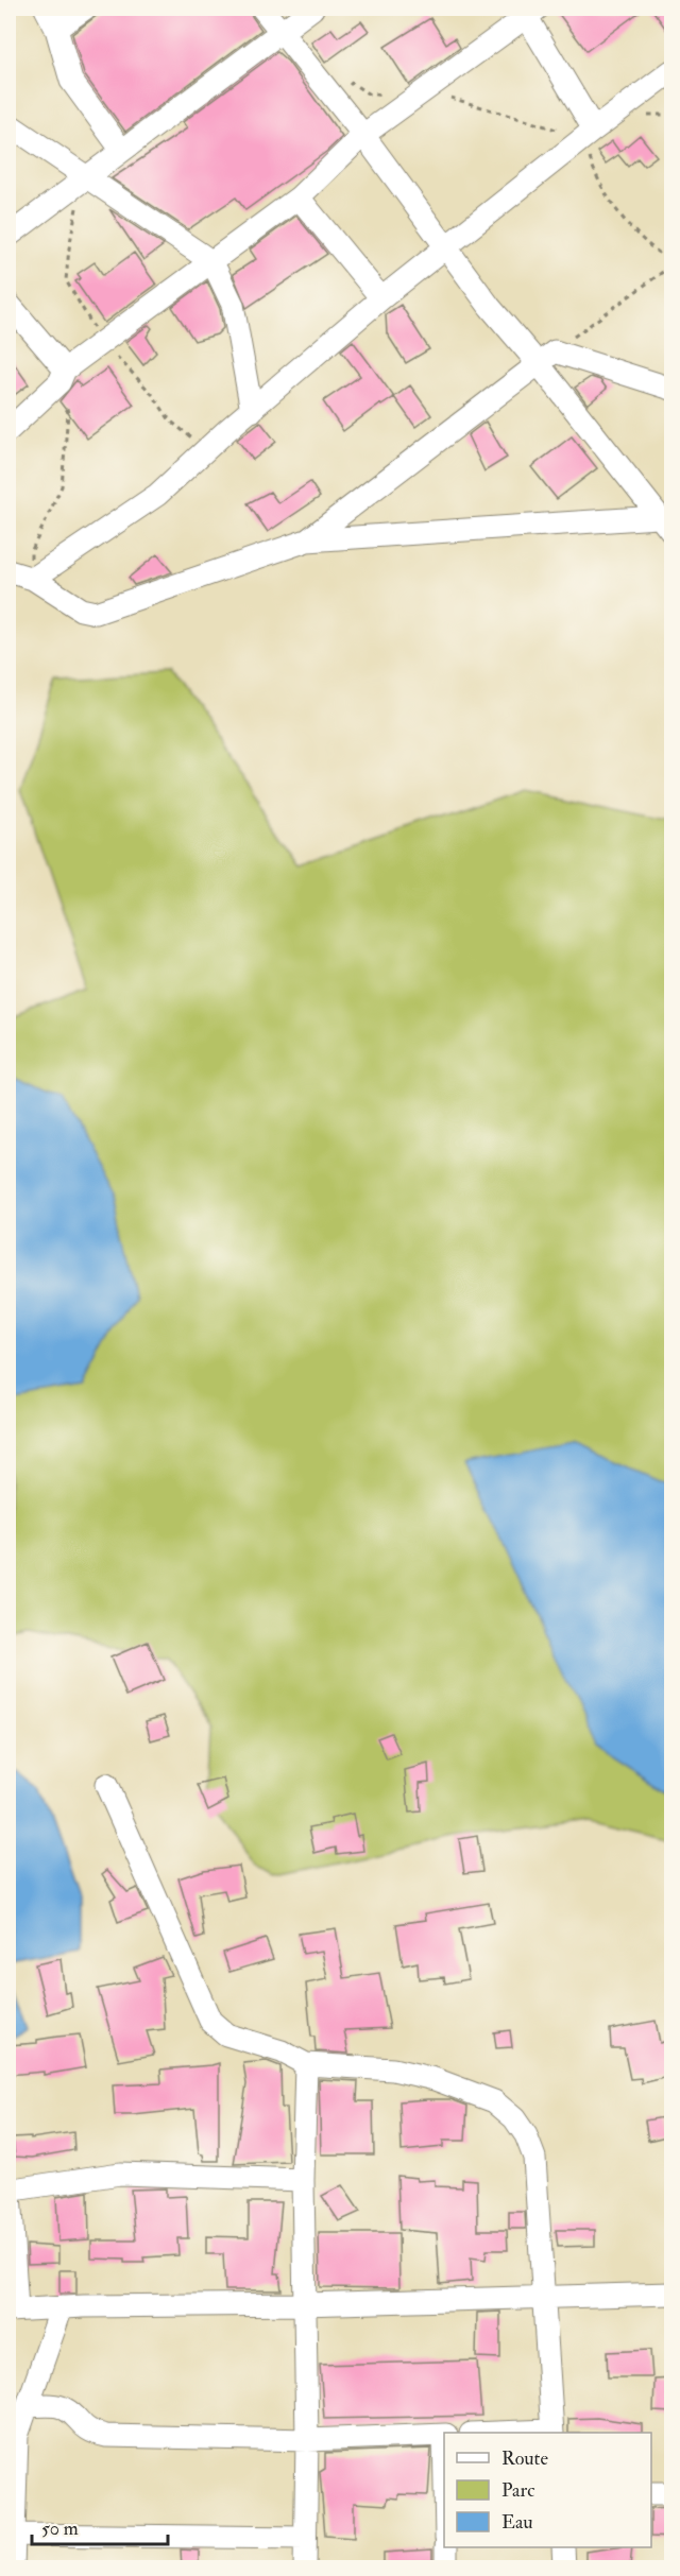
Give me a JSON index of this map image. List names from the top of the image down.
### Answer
{
  "legend": ["Route", "Parc", "Eau"],
  "scale_bar": "50 m"
}
